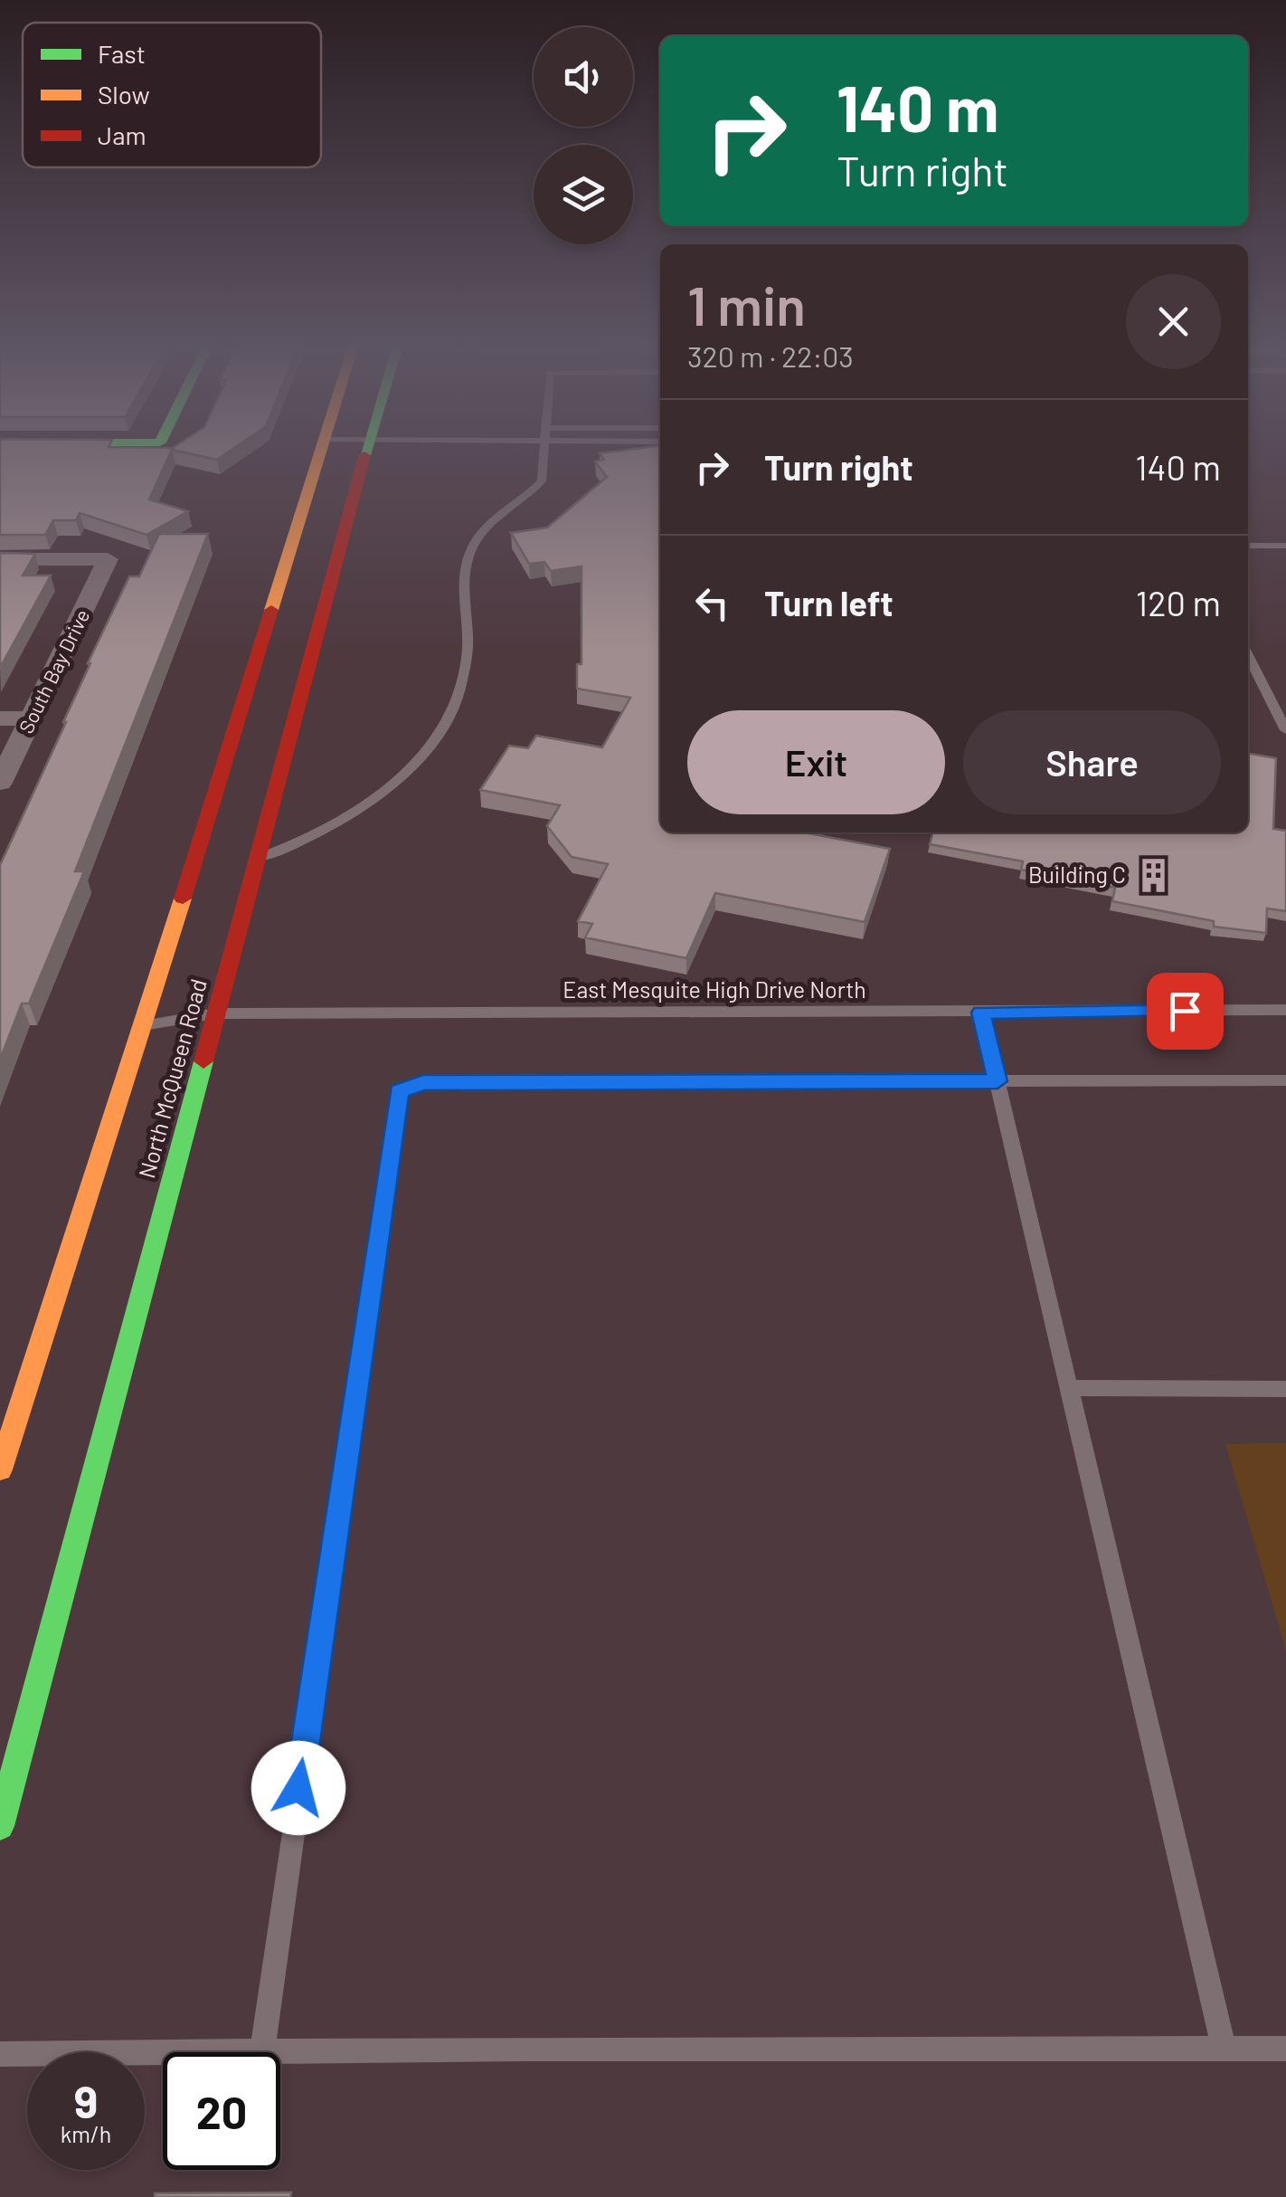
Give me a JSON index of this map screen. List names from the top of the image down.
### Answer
{
  "streets": {
    "main road": ["North McQueen Road"],
    "street": ["South Bay Drive"],
    "lane": ["East Mesquite High Drive North"]
  },
  "crossings": [
    ["East Mesquite High Drive North", "North McQueen Road"]
  ],
  "places": {
    "building": ["Building C"]
  },
  "legend": ["Fast", "Slow", "Jam"],
  "page": {
    "turn": ["140 m", "Turn right"],
    "heading": ["1 min", "320 m · 22:03"],
    "list": [
      {
        "name": "Turn right",
        "value": "140 m"
      },
      {
        "name": "Turn left",
        "value": "120 m"
      }
    ],
    "buttons": ["Exit", "Share"],
    "speed": "9 km/h",
    "limit": "20"
  }
}
